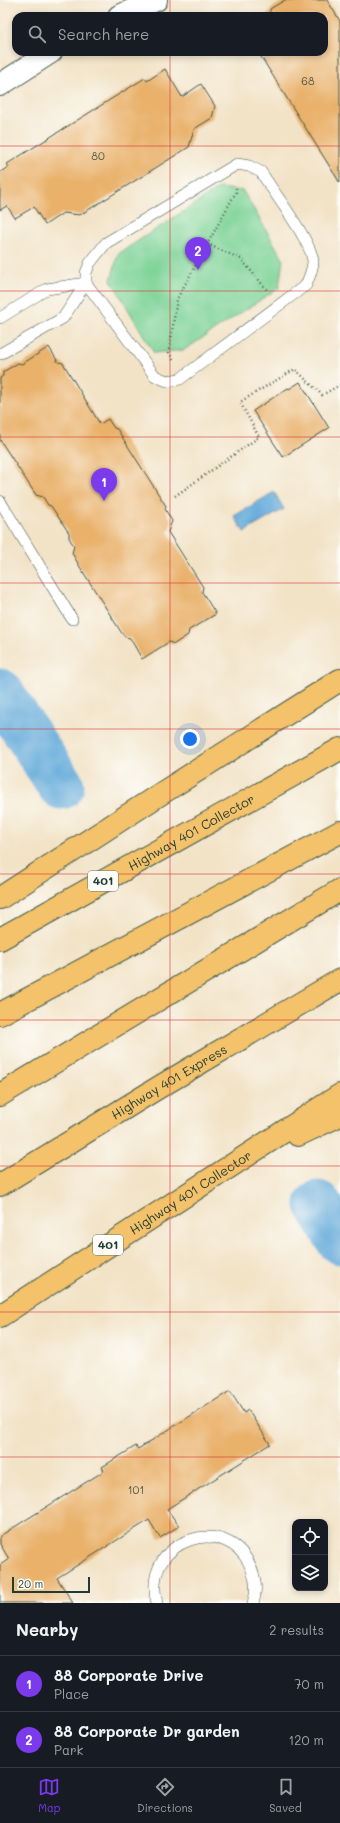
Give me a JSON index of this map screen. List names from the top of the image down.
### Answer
{
  "streets": {
    "highway": ["Highway 401 Collector", "401", "Highway 401 Express"]
  },
  "house_numbers": ["68", "80", "101"],
  "scale_bar": "20 m",
  "page": {
    "search": "Search here",
    "pins": ["2", "1"],
    "scale": "20 m",
    "heading": ["Nearby", "2 results"],
    "list": [
      {
        "mark": "1",
        "name": "88 Corporate Drive",
        "note": "Place",
        "value": "70 m"
      },
      {
        "mark": "2",
        "name": "88 Corporate Dr garden",
        "note": "Park",
        "value": "120 m"
      }
    ],
    "nav": ["Map", "Directions", "Saved"]
  }
}
